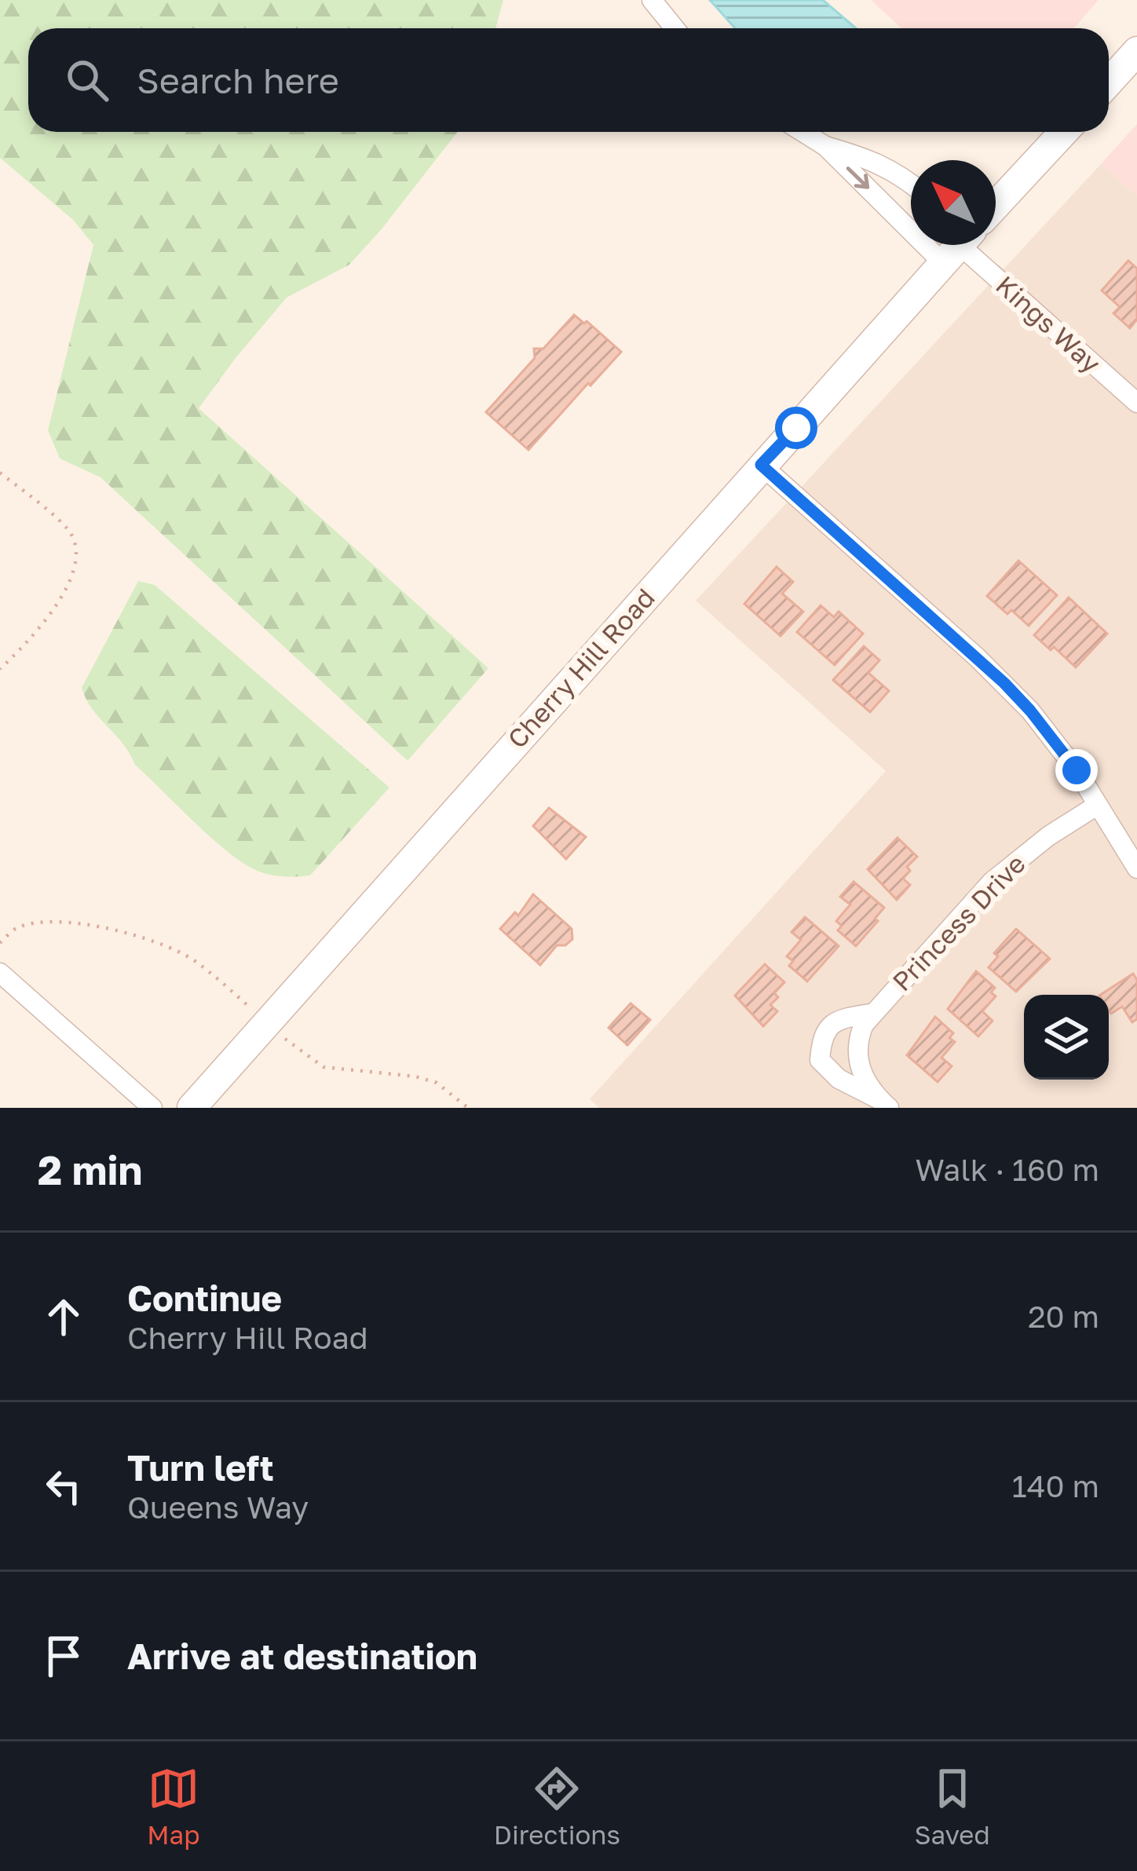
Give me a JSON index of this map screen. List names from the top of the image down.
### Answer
{
  "streets": {
    "main road": ["Cherry Hill Road"],
    "street": ["Kings Way", "Princess Drive"]
  },
  "north": "top left",
  "page": {
    "search": "Search here",
    "heading": ["2 min", "Walk · 160 m"],
    "list": [
      ["Continue", "Cherry Hill Road", "20 m"],
      ["Turn left", "Queens Way", "140 m"],
      "Arrive at destination"
    ],
    "nav": ["Map", "Directions", "Saved"]
  }
}
